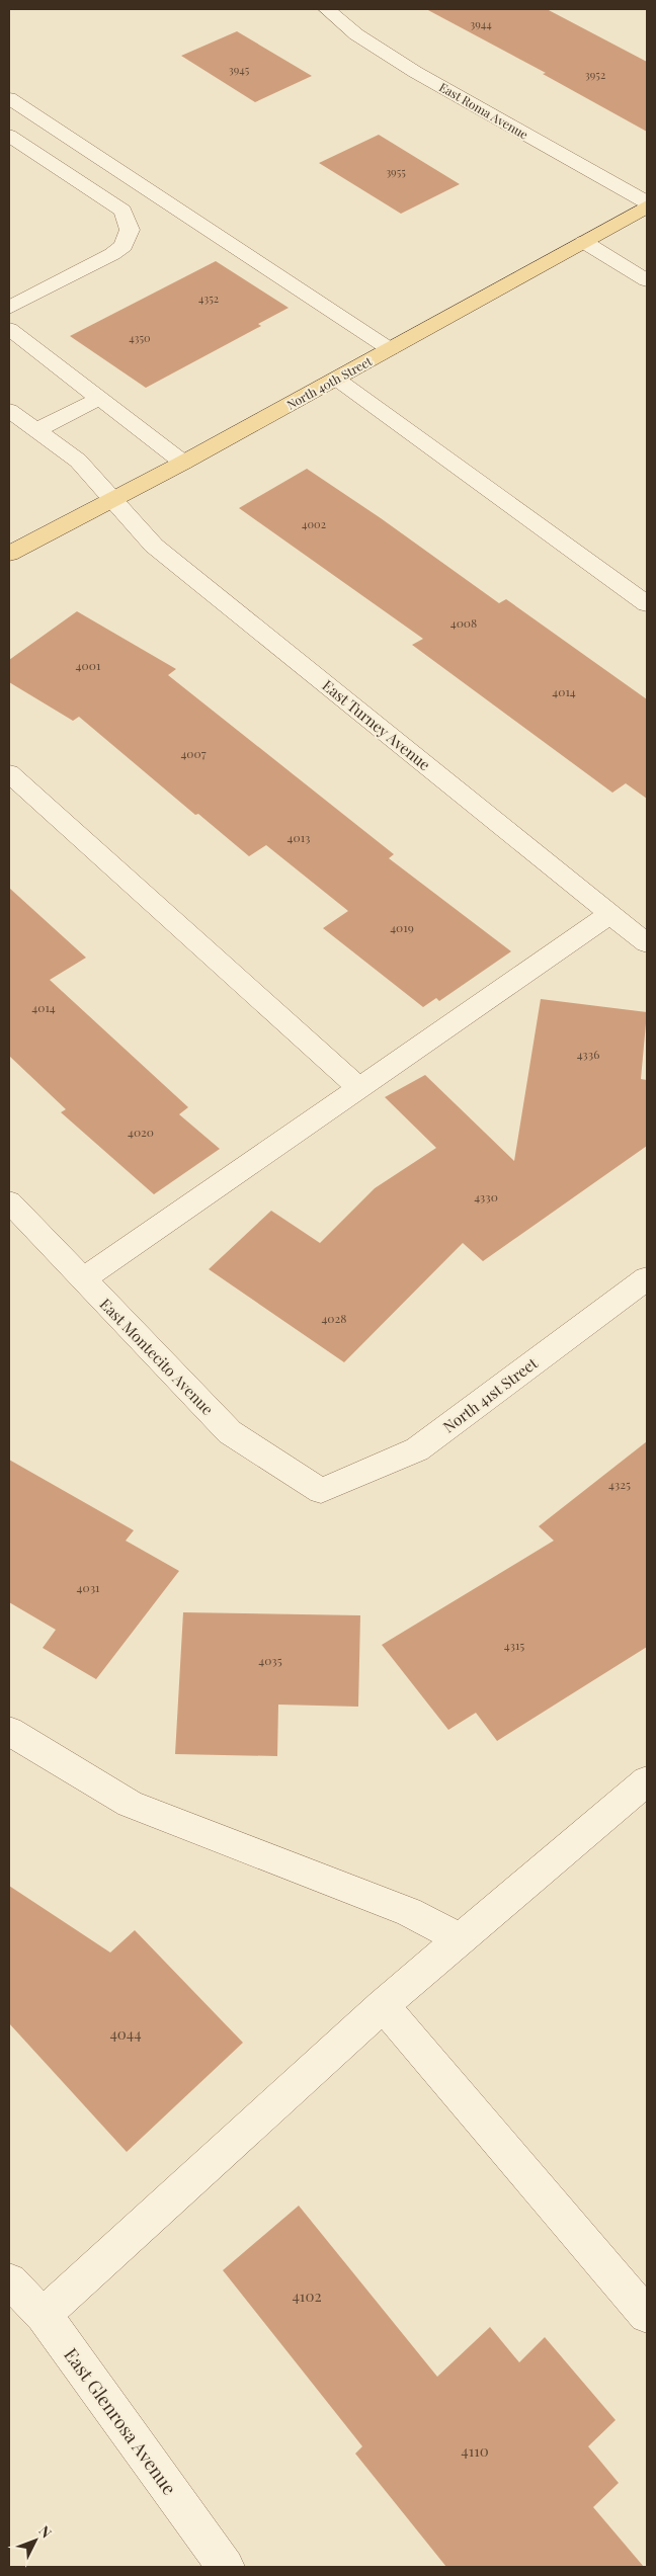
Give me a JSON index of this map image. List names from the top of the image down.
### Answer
{
  "streets": {
    "main road": ["North 40th Street"],
    "street": [
      "East Roma Avenue",
      "East Turney Avenue",
      "East Montecito Avenue",
      "North 41st Street",
      "East Glenrosa Avenue"
    ]
  },
  "crossings": [
    ["North 40th Street", "East Turney Avenue"],
    ["East Montecito Avenue", "North 41st Street"]
  ],
  "house_numbers": [
    "3944",
    "3945",
    "3952",
    "3955",
    "4352",
    "4350",
    "4002",
    "4008",
    "4001",
    "4014",
    "4007",
    "4013",
    "4019",
    "4014",
    "4336",
    "4020",
    "4330",
    "4028",
    "4325",
    "4031",
    "4315",
    "4035",
    "4044",
    "4102",
    "4110"
  ],
  "north": "top right"
}
